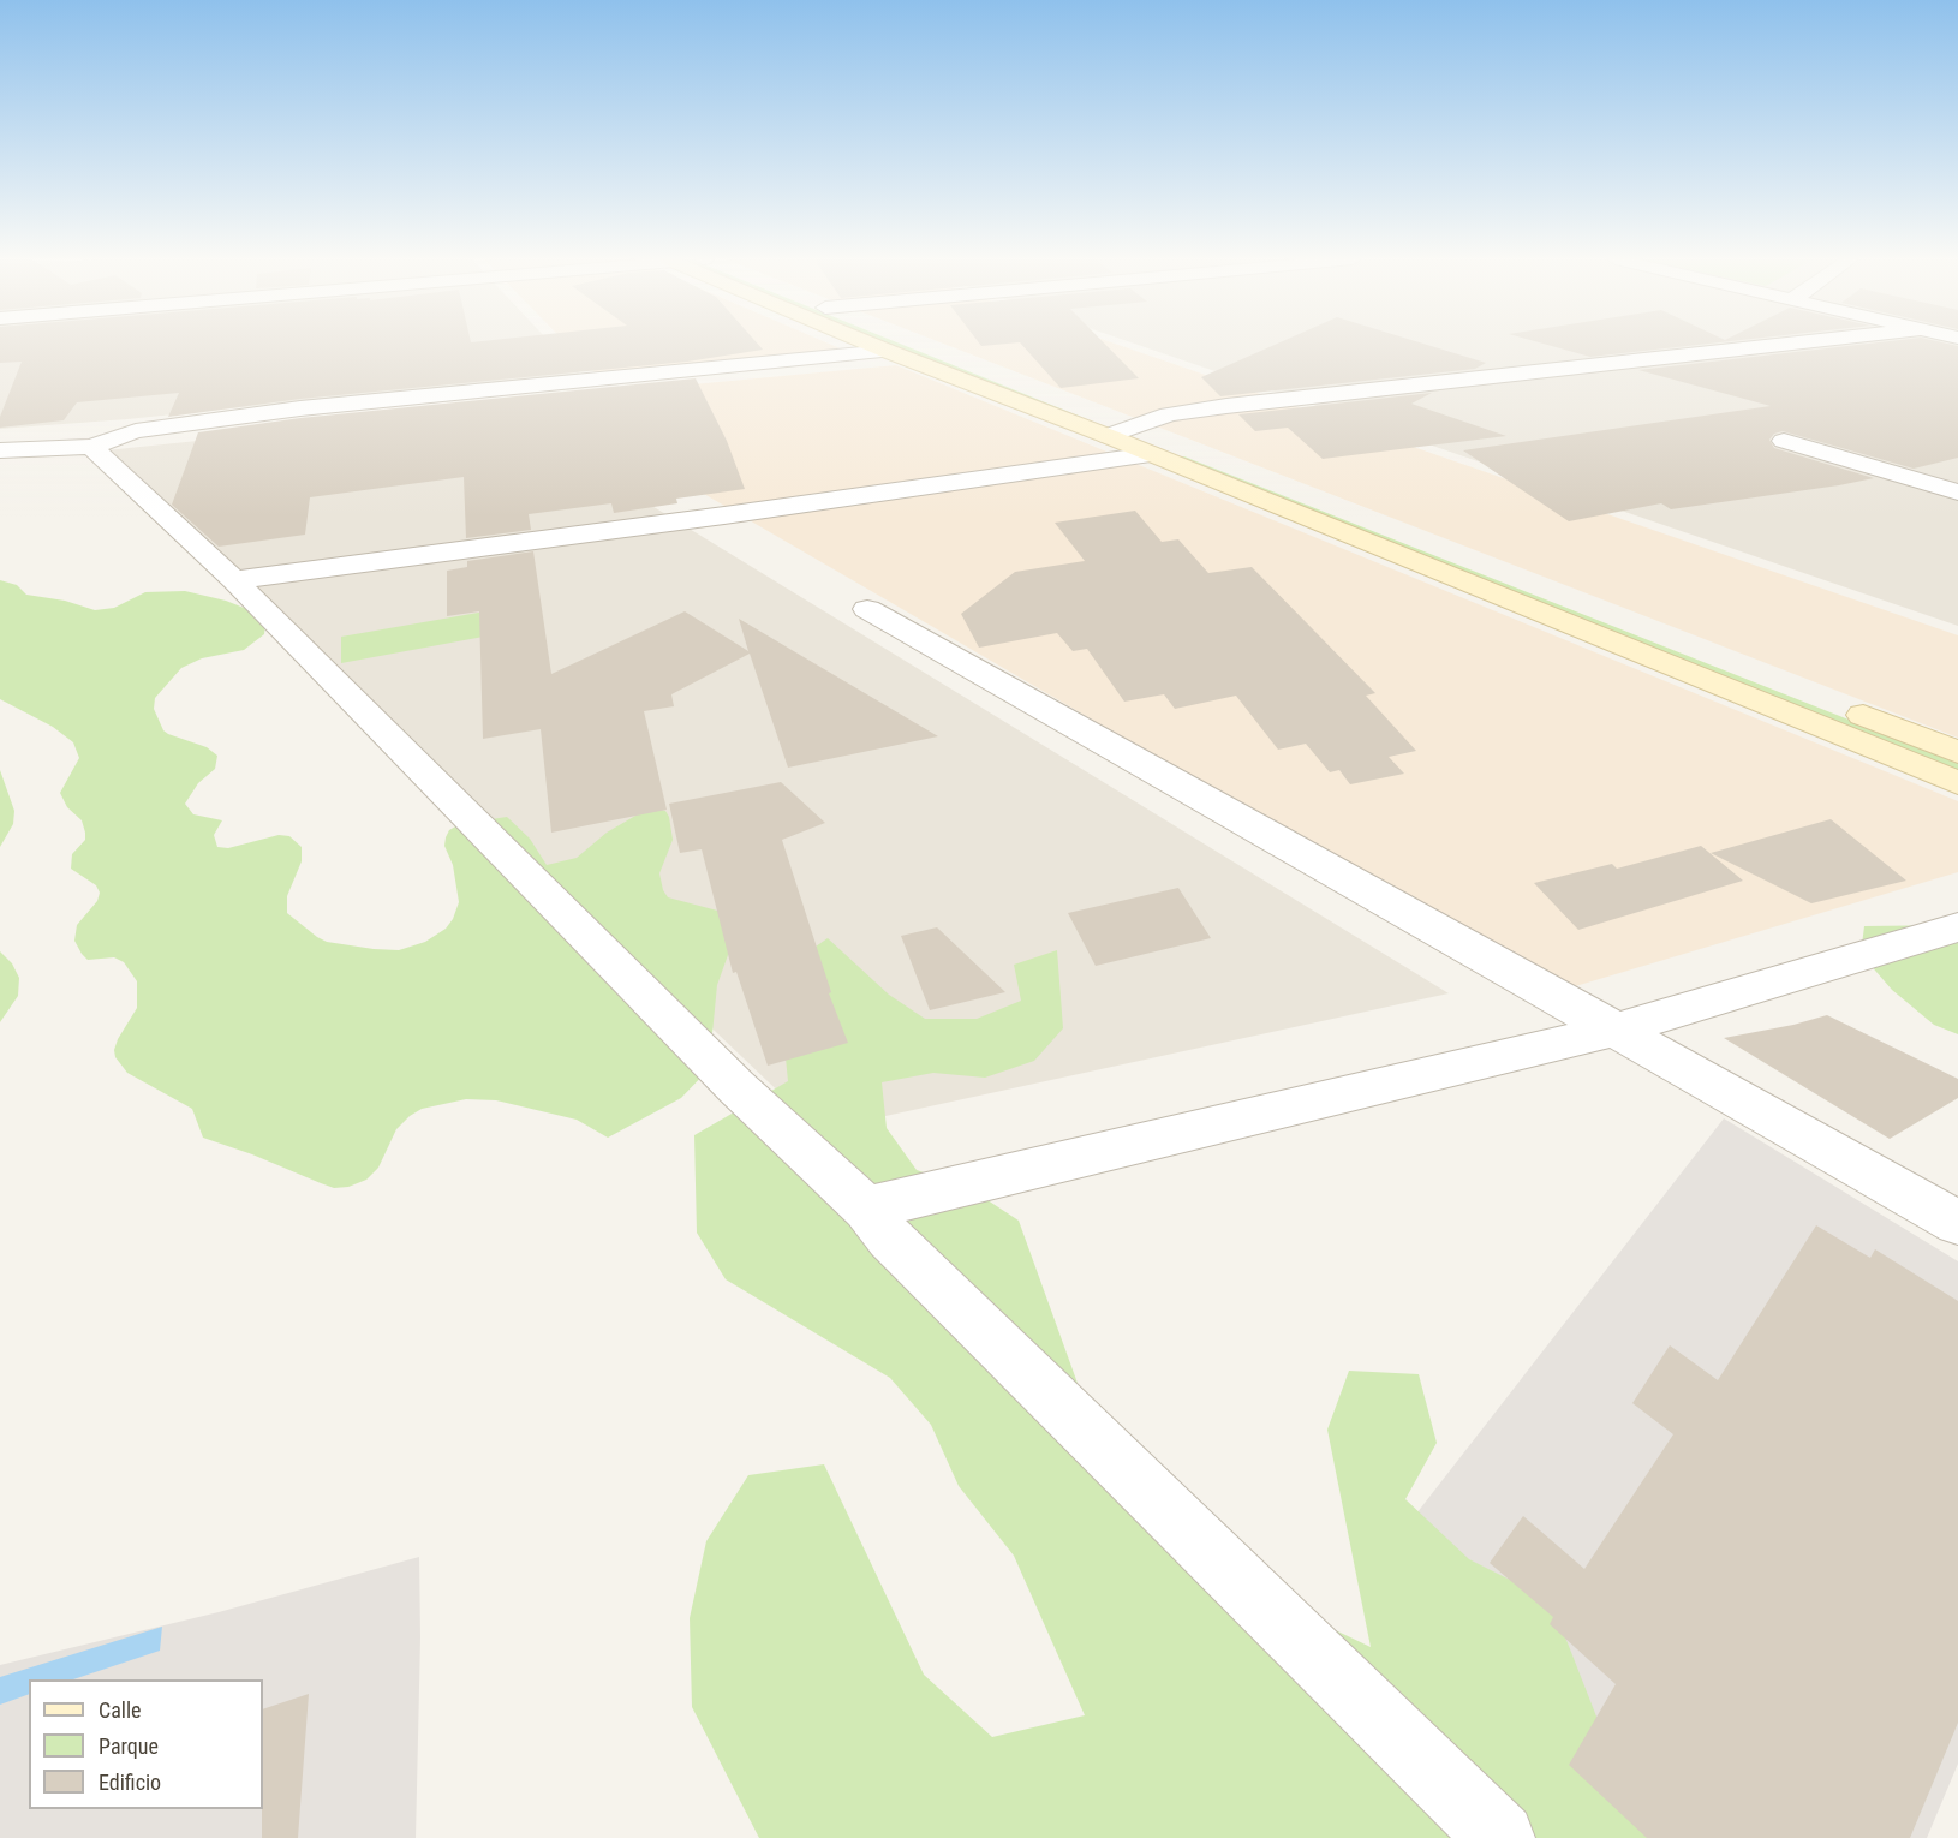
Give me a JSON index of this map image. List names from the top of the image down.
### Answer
{
  "legend": ["Calle", "Parque", "Edificio"]
}
